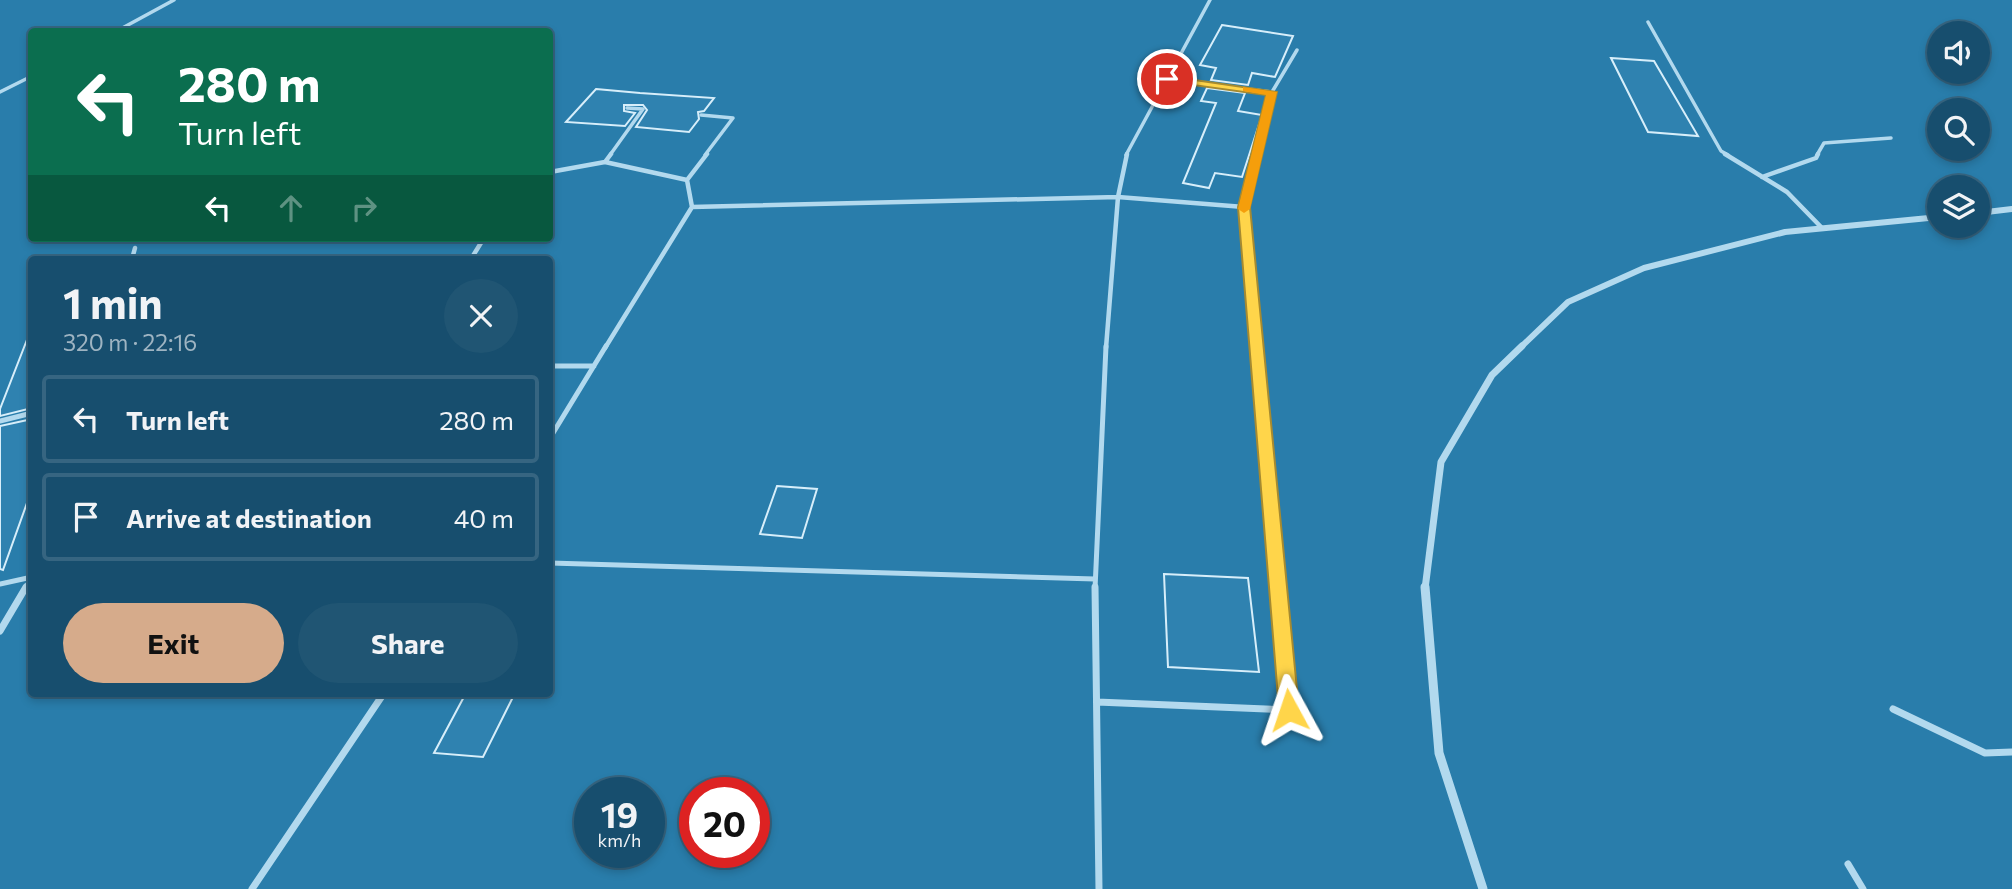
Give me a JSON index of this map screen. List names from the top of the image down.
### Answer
{
  "page": {
    "turn": ["280 m", "Turn left"],
    "heading": ["1 min", "320 m · 22:16"],
    "list": [
      {
        "name": "Turn left",
        "value": "280 m"
      },
      {
        "name": "Arrive at destination",
        "value": "40 m"
      }
    ],
    "buttons": ["Exit", "Share"],
    "speed": "19 km/h",
    "limit": "20"
  }
}
